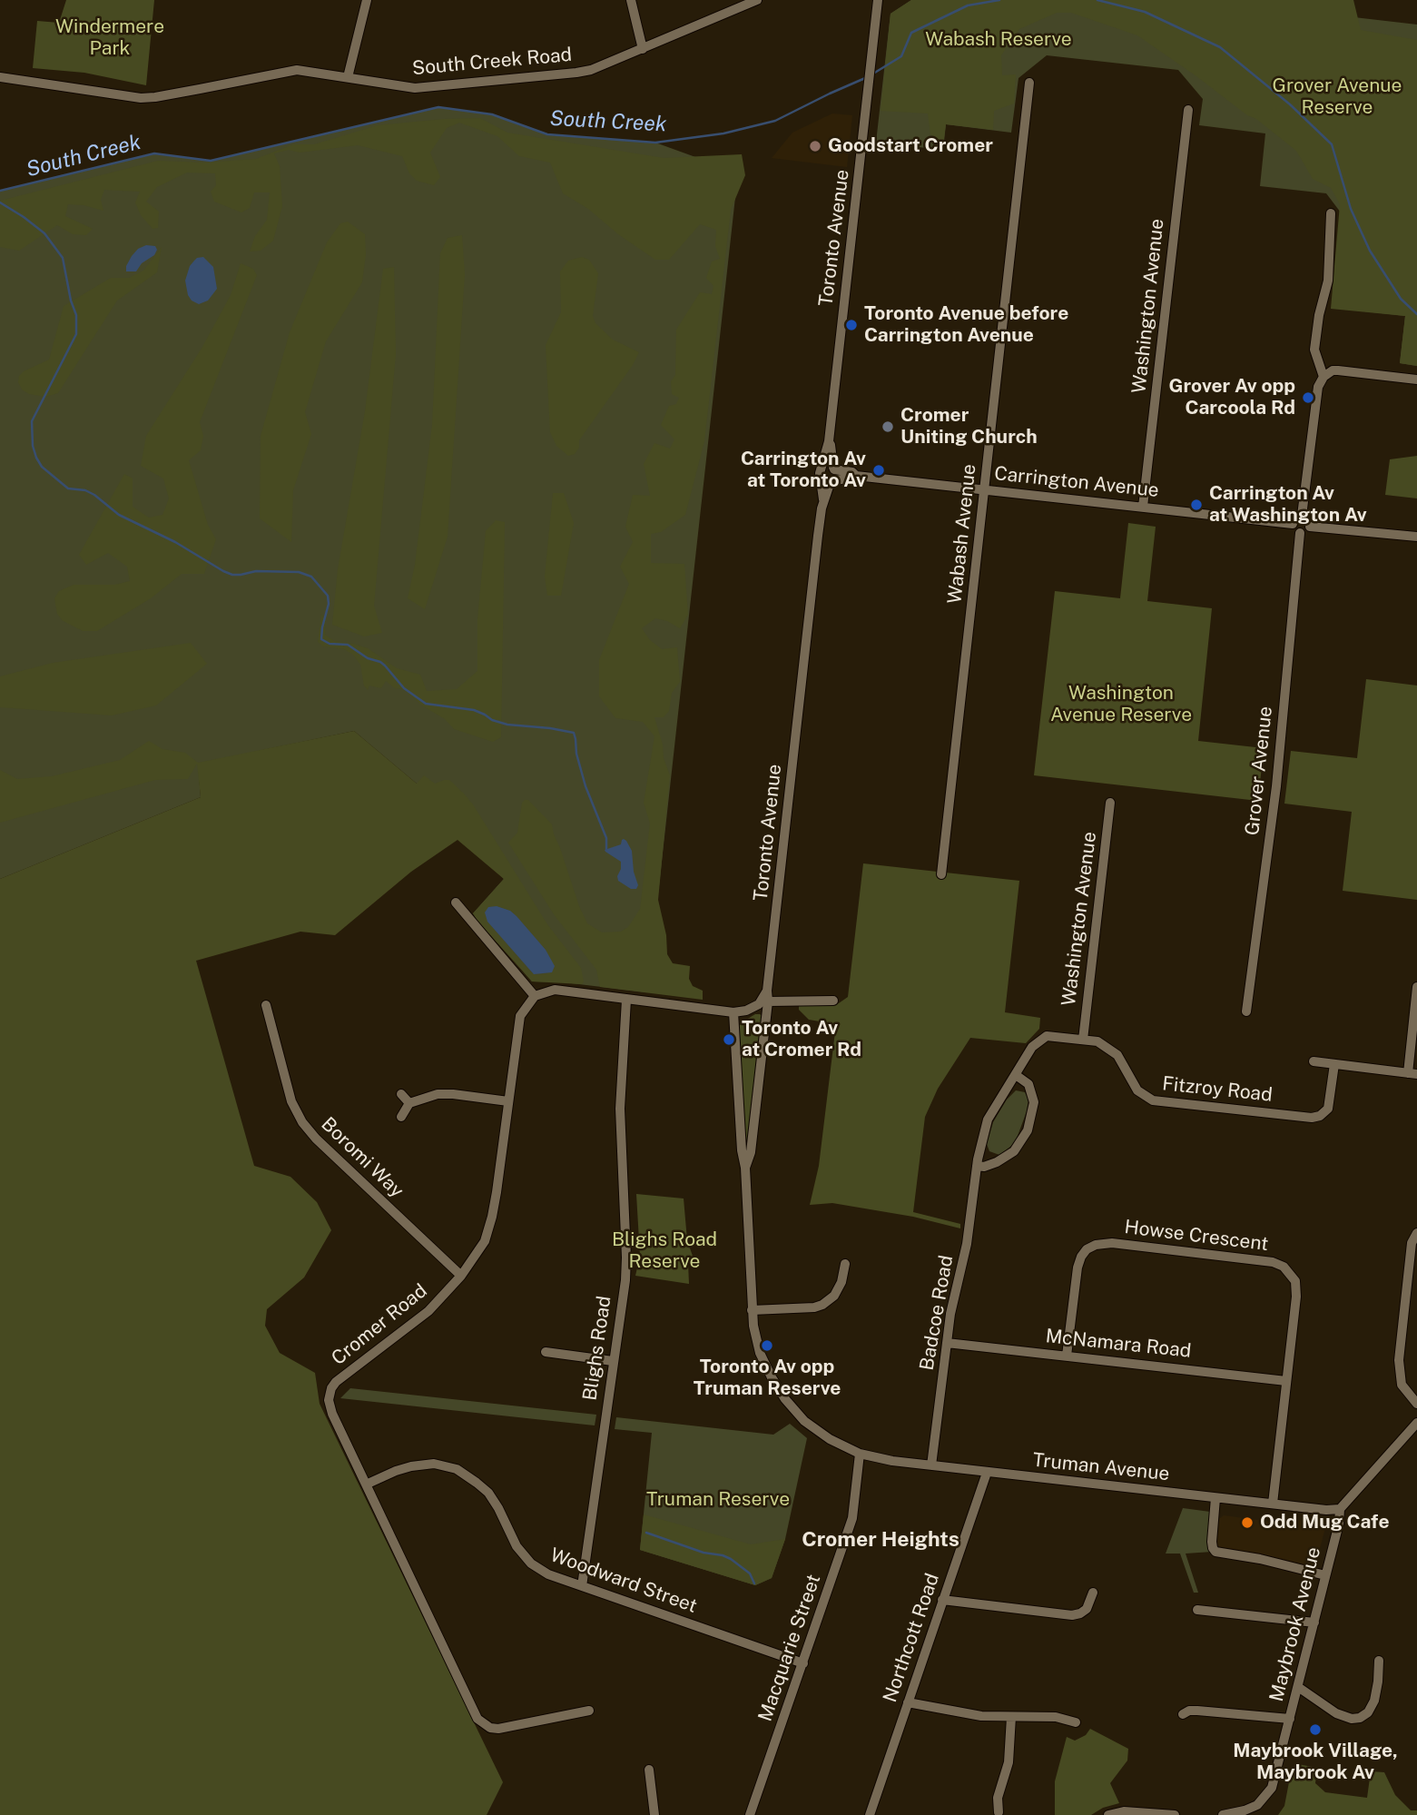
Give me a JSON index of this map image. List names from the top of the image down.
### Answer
{
  "streets": {
    "street": [
      "South Creek Road",
      "Toronto Avenue",
      "Washington Avenue",
      "Carrington Avenue",
      "Wabash Avenue",
      "Grover Avenue",
      "Fitzroy Road",
      "Boromi Way",
      "Howse Crescent",
      "Badcoe Road",
      "Cromer Road",
      "McNamara Road",
      "Blighs Road",
      "Truman Avenue",
      "Woodward Street",
      "Maybrook Avenue",
      "Northcott Road",
      "Macquarie Street"
    ]
  },
  "crossings": [
    ["Toronto Avenue", "Carrington Avenue"],
    ["Toronto Avenue", "Truman Avenue"],
    ["Toronto Avenue", "Macquarie Street"],
    ["Washington Avenue", "Carrington Avenue"],
    ["Washington Avenue", "Fitzroy Road"],
    ["Carrington Avenue", "Wabash Avenue"],
    ["Carrington Avenue", "Grover Avenue"],
    ["Fitzroy Road", "Badcoe Road"],
    ["Boromi Way", "Cromer Road"],
    ["Howse Crescent", "McNamara Road"],
    ["Howse Crescent", "Truman Avenue"],
    ["Badcoe Road", "McNamara Road"],
    ["Badcoe Road", "Truman Avenue"],
    ["Cromer Road", "Woodward Street"],
    ["Blighs Road", "Woodward Street"],
    ["Truman Avenue", "Maybrook Avenue"],
    ["Truman Avenue", "Northcott Road"],
    ["Truman Avenue", "Macquarie Street"],
    ["Woodward Street", "Macquarie Street"]
  ],
  "districts": ["Cromer Heights"],
  "water": ["South Creek"],
  "parks": [
    "Windermere Park",
    "Wabash Reserve",
    "Grover Avenue Reserve",
    "Washington Avenue Reserve",
    "Blighs Road Reserve",
    "Truman Reserve"
  ],
  "places": [
    "Goodstart Cromer",
    "Toronto Avenue before Carrington Avenue",
    "Grover Av opp Carcoola Rd",
    "Cromer Uniting Church",
    "Carrington Av at Toronto Av",
    "Carrington Av at Washington Av",
    "Toronto Av at Cromer Rd",
    "Toronto Av opp Truman Reserve",
    "Odd Mug Cafe",
    "Maybrook Village, Maybrook Av"
  ]
}
